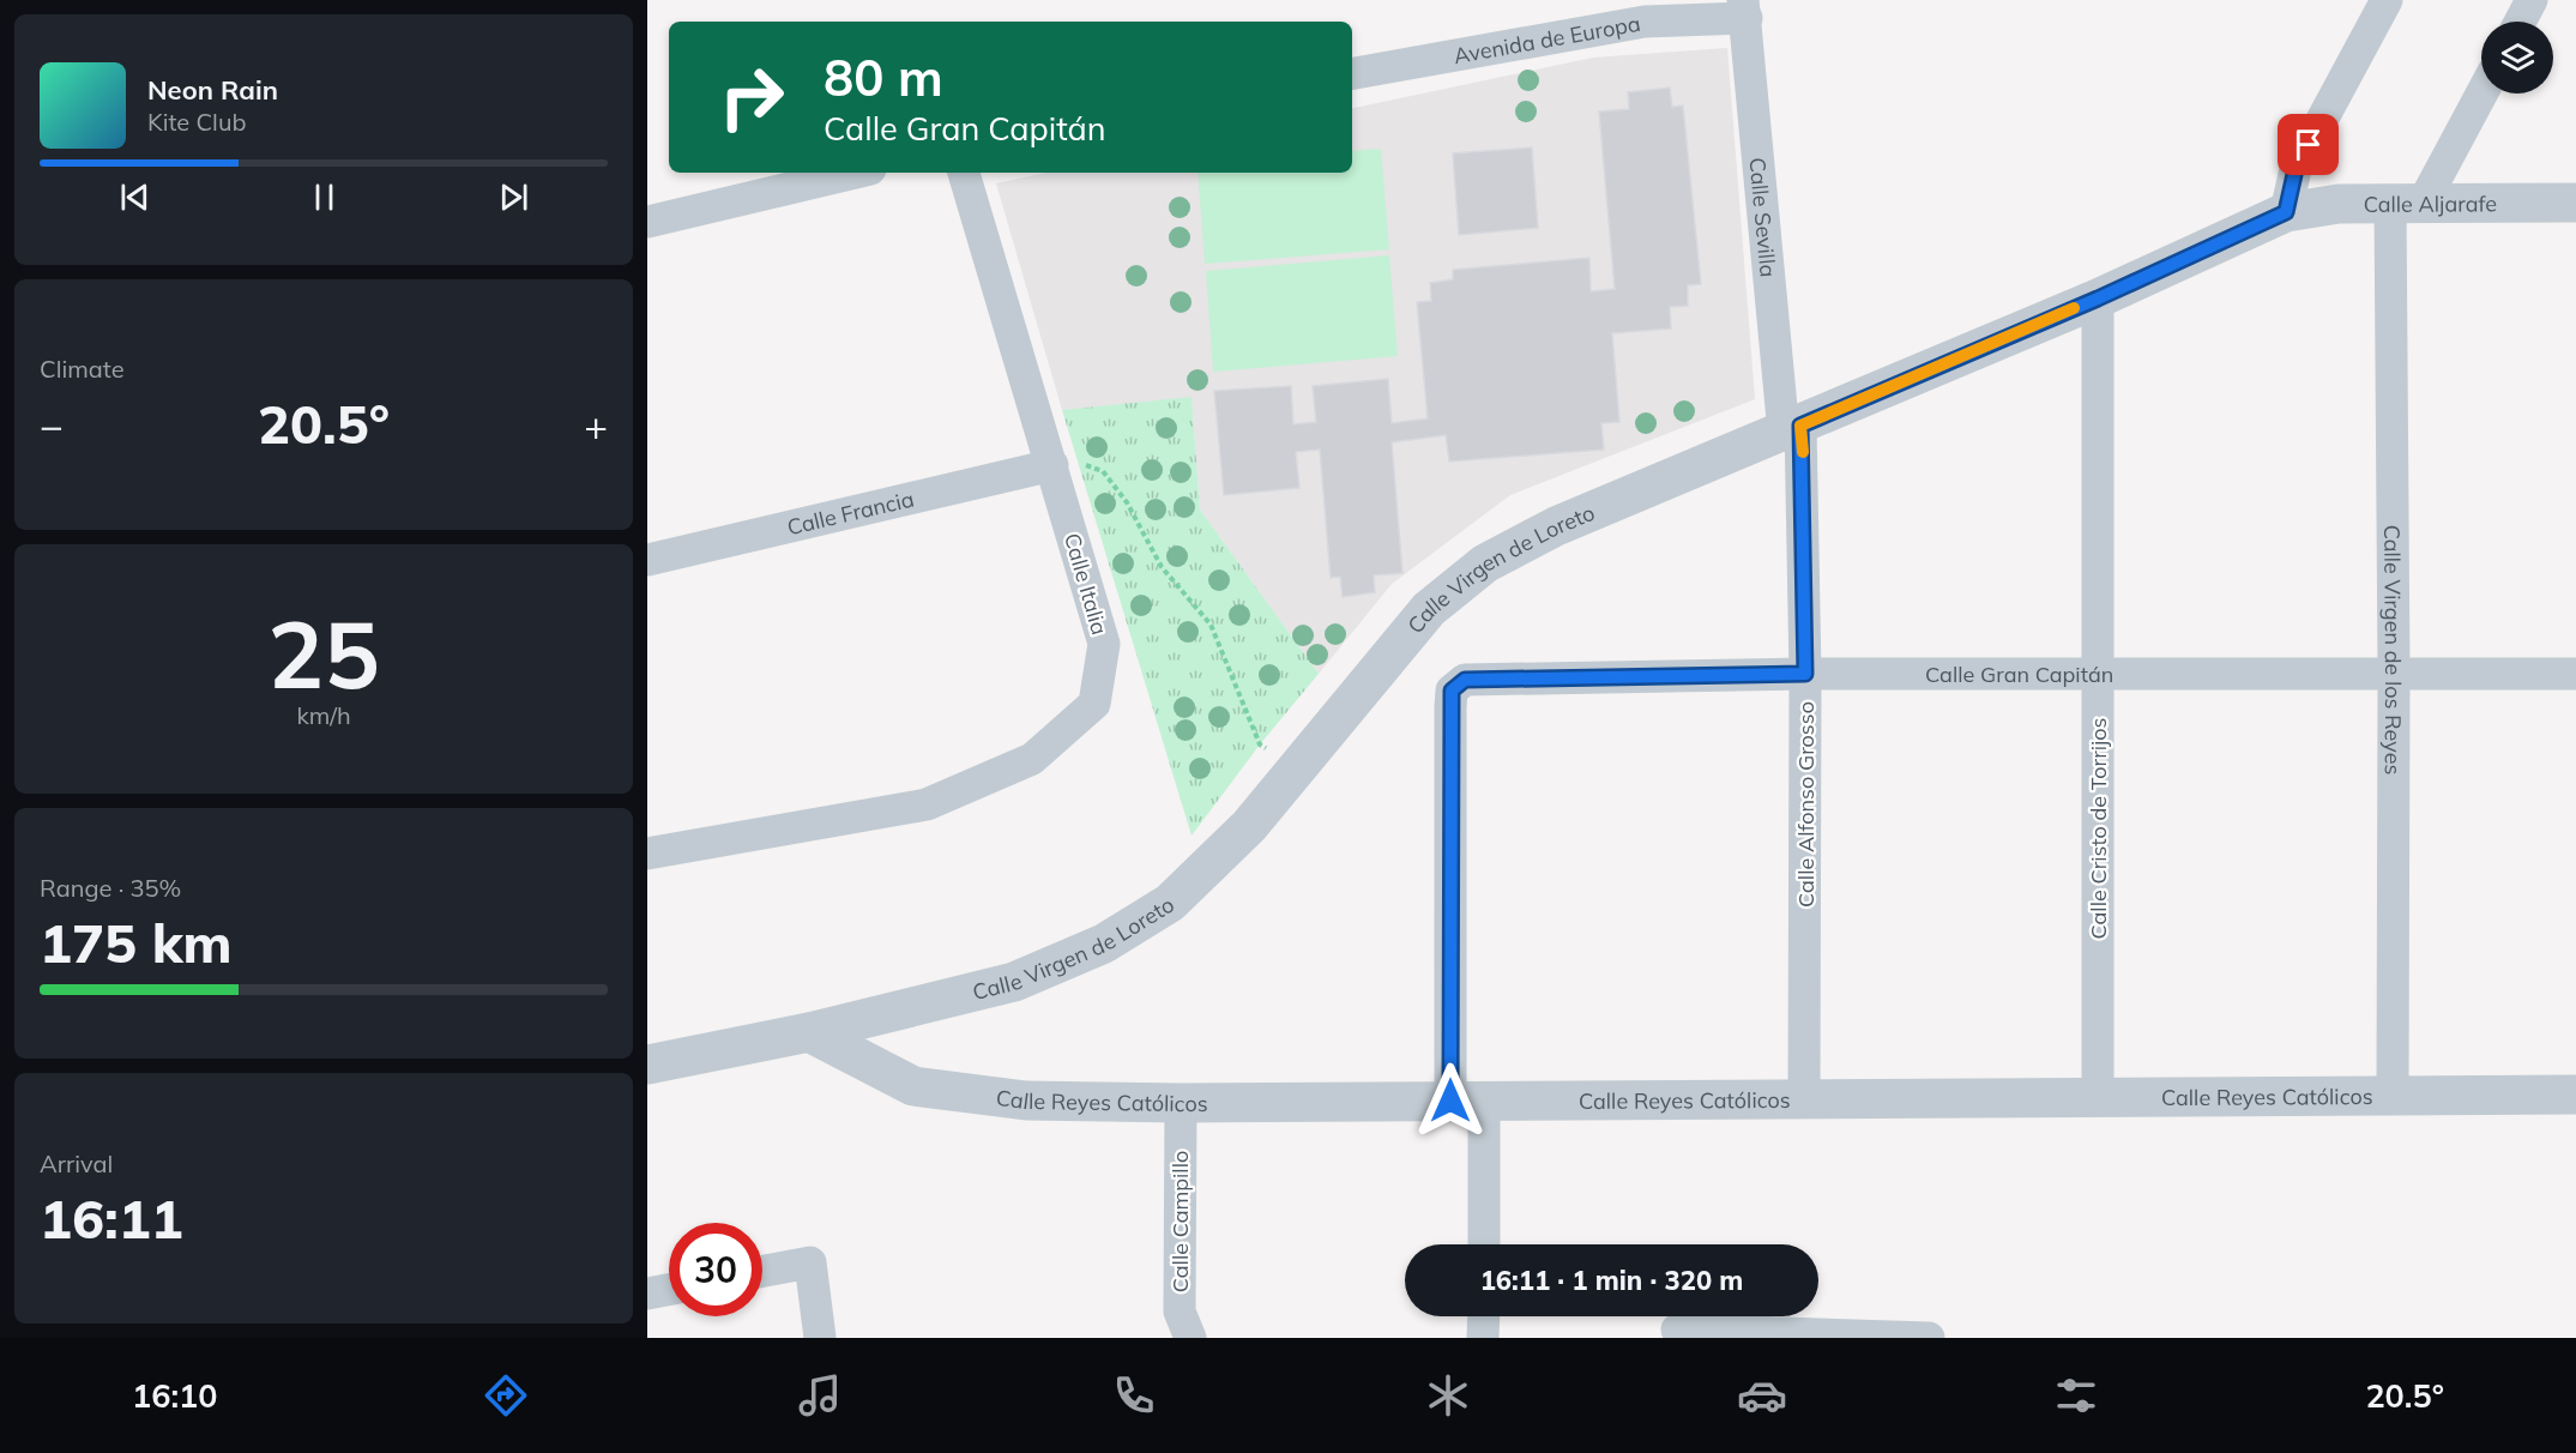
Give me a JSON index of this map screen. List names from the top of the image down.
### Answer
{
  "streets": {
    "street": [
      "Avenida de Europa",
      "Calle Aljarafe",
      "Calle Sevilla",
      "Calle Francia",
      "Calle Virgen de Loreto",
      "Calle Italia",
      "Calle Virgen de los Reyes",
      "Calle Gran Capitán",
      "Calle Alfonso Grosso",
      "Calle Cristo de Torrijos",
      "Calle Reyes Católicos",
      "Calle Campillo"
    ]
  },
  "crossings": [
    ["Avenida de Europa", "Calle Sevilla"],
    ["Calle Aljarafe", "Calle Virgen de Loreto"],
    ["Calle Aljarafe", "Calle Virgen de los Reyes"],
    ["Calle Sevilla", "Calle Virgen de Loreto"],
    ["Calle Sevilla", "Calle Alfonso Grosso"],
    ["Calle Francia", "Calle Italia"],
    ["Calle Virgen de Loreto", "Calle Alfonso Grosso"],
    ["Calle Virgen de Loreto", "Calle Cristo de Torrijos"],
    ["Calle Virgen de Loreto", "Calle Reyes Católicos"],
    ["Calle Virgen de los Reyes", "Calle Gran Capitán"],
    ["Calle Virgen de los Reyes", "Calle Reyes Católicos"],
    ["Calle Gran Capitán", "Calle Alfonso Grosso"],
    ["Calle Gran Capitán", "Calle Cristo de Torrijos"],
    ["Calle Gran Capitán", "Calle Reyes Católicos"],
    ["Calle Alfonso Grosso", "Calle Reyes Católicos"],
    ["Calle Cristo de Torrijos", "Calle Reyes Católicos"],
    ["Calle Reyes Católicos", "Calle Campillo"]
  ],
  "page": {
    "turn": ["80 m", "Calle Gran Capitán"],
    "song": ["Neon Rain", "Kite Club"],
    "tile": [
      "Climate",
      ["25", "km/h"],
      ["Range · 35%", "175 km"],
      ["Arrival", "16:11"]
    ],
    "heat": ["−", "20.5°", "+"],
    "limit": "30",
    "trip": "16:11 · 1 min · 320 m",
    "tabs": ["16:10", "20.5°"]
  }
}
